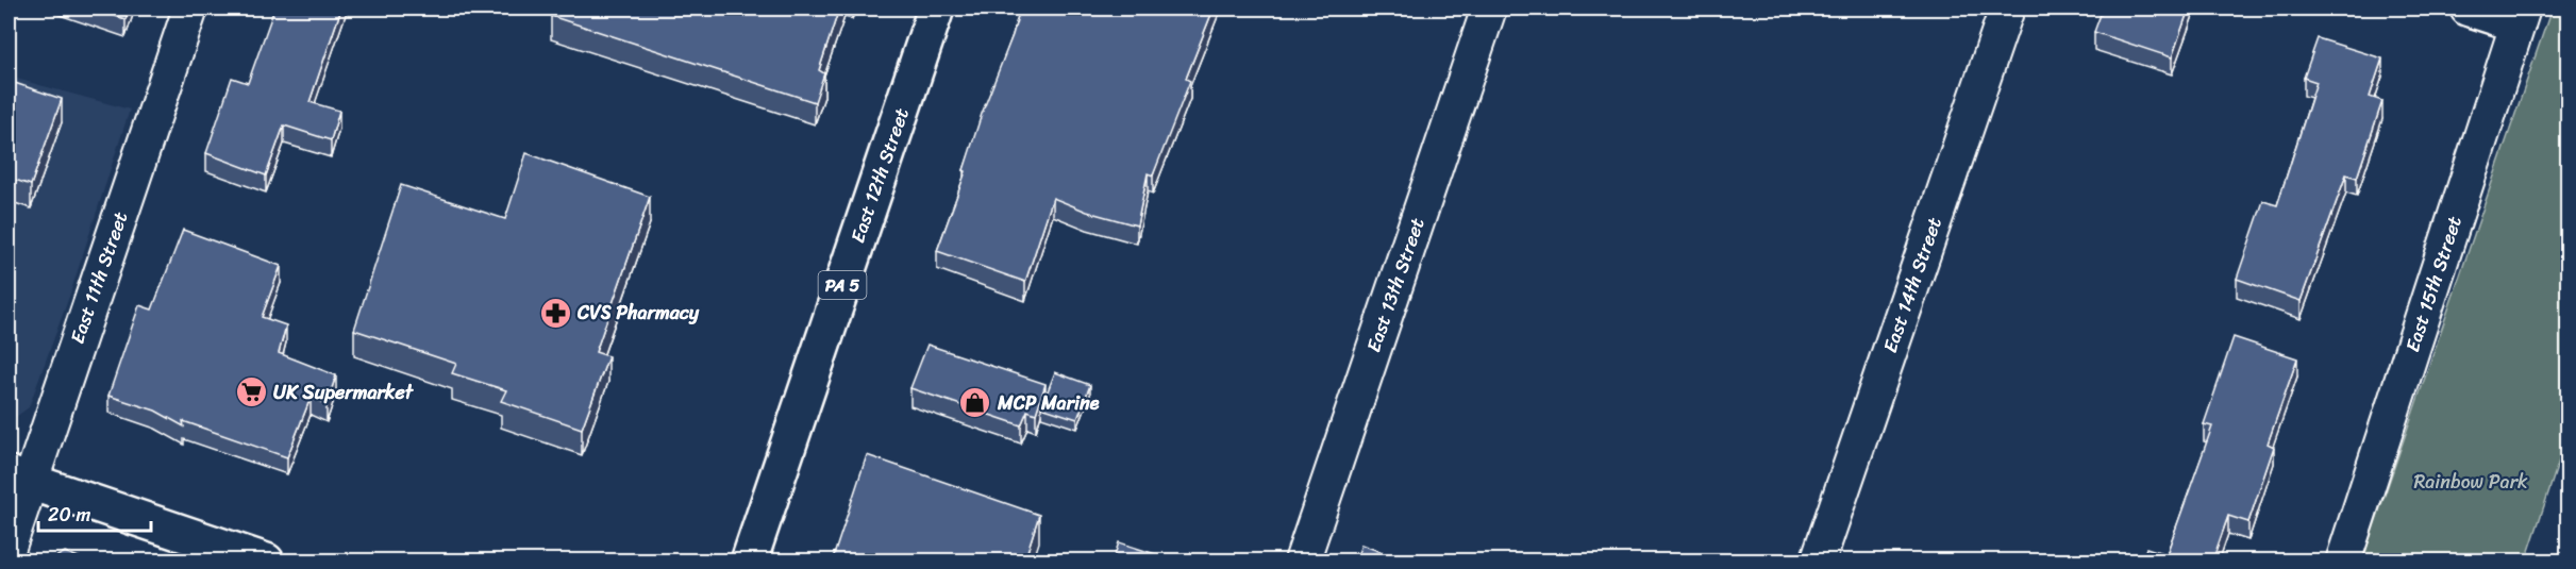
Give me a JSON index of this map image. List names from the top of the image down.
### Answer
{
  "streets": {
    "main road": ["East 12th Street", "PA 5"],
    "street": [
      "East 11th Street",
      "East 15th Street",
      "East 13th Street",
      "East 14th Street"
    ]
  },
  "parks": ["Rainbow Park"],
  "places": {
    "pharmacy": ["CVS Pharmacy"],
    "supermarket": ["UK Supermarket"],
    "shop": ["MCP Marine"]
  },
  "scale_bar": "20 m"
}
